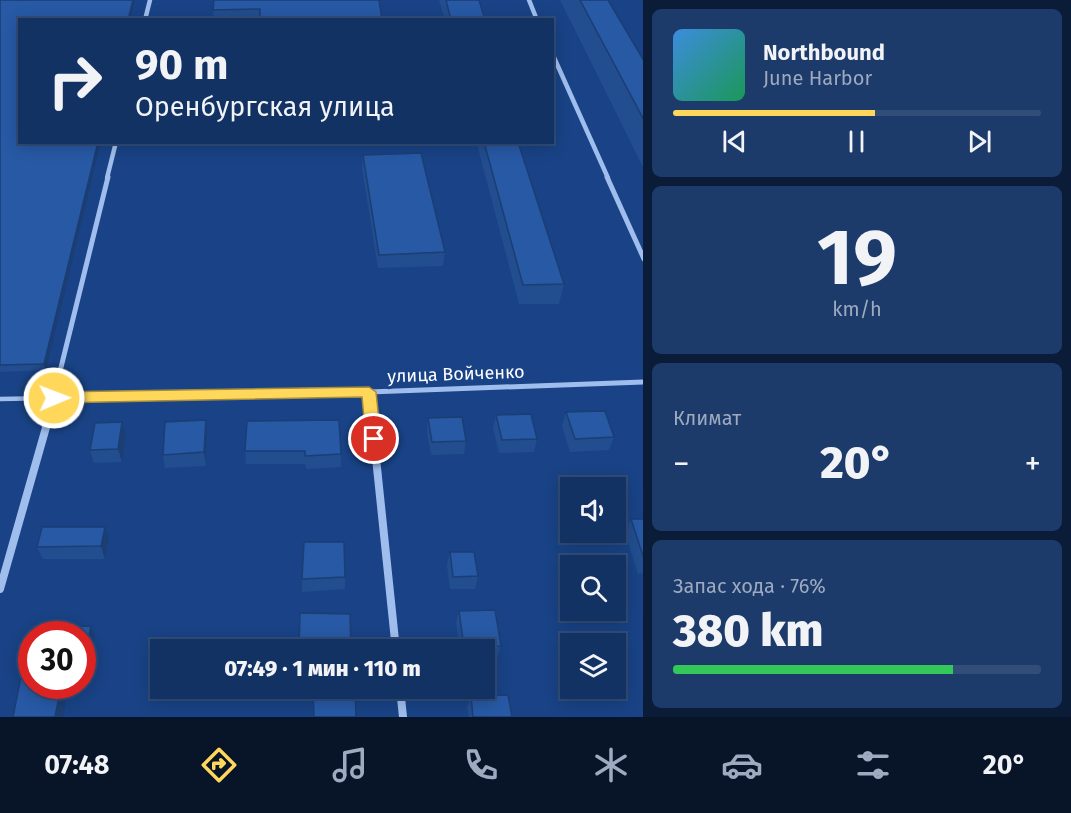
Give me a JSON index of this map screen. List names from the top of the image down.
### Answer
{
  "streets": {
    "street": ["улица Войченко"]
  },
  "page": {
    "turn": ["90 m", "Оренбургская улица"],
    "song": ["Northbound", "June Harbor"],
    "tile": [
      ["19", "km/h"],
      "Климат",
      ["Запас хода · 76%", "380 km"]
    ],
    "heat": ["−", "20°", "+"],
    "limit": "30",
    "trip": "07:49 · 1 мин · 110 m",
    "tabs": ["07:48", "20°"]
  }
}
